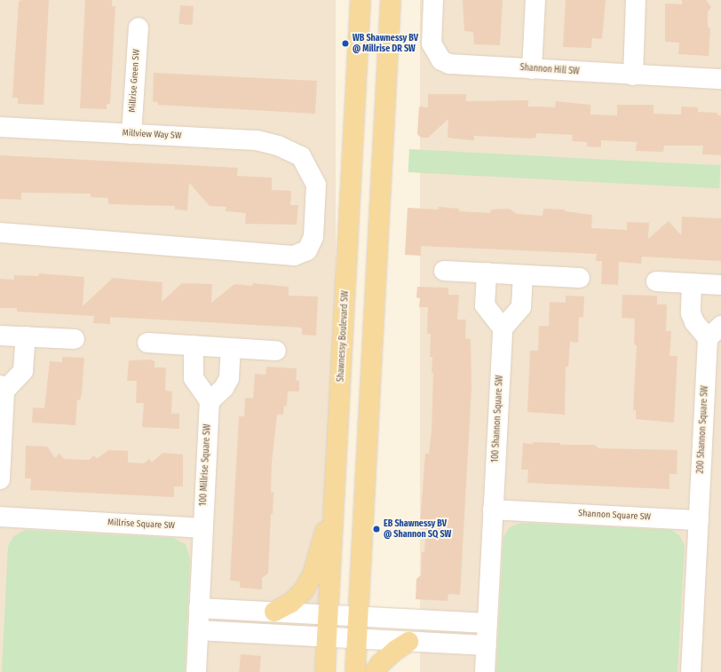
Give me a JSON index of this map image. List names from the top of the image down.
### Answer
{
  "streets": {
    "main road": ["Shawnessy Boulevard SW"],
    "street": [
      "Shannon Hill SW",
      "Millrise Green SW",
      "Millview Way SW",
      "100 Shannon Square SW",
      "200 Shannon Square SW",
      "100 Millrise Square SW",
      "Shannon Square SW",
      "Millrise Square SW"
    ]
  },
  "crossings": [
    ["Millrise Green SW", "Millview Way SW"],
    ["100 Shannon Square SW", "Shannon Square SW"],
    ["200 Shannon Square SW", "Shannon Square SW"],
    ["100 Millrise Square SW", "Millrise Square SW"]
  ],
  "places": ["WB Shawnessy BV @ Millrise DR SW", "EB Shawnessy BV @ Shannon SQ SW"]
}
